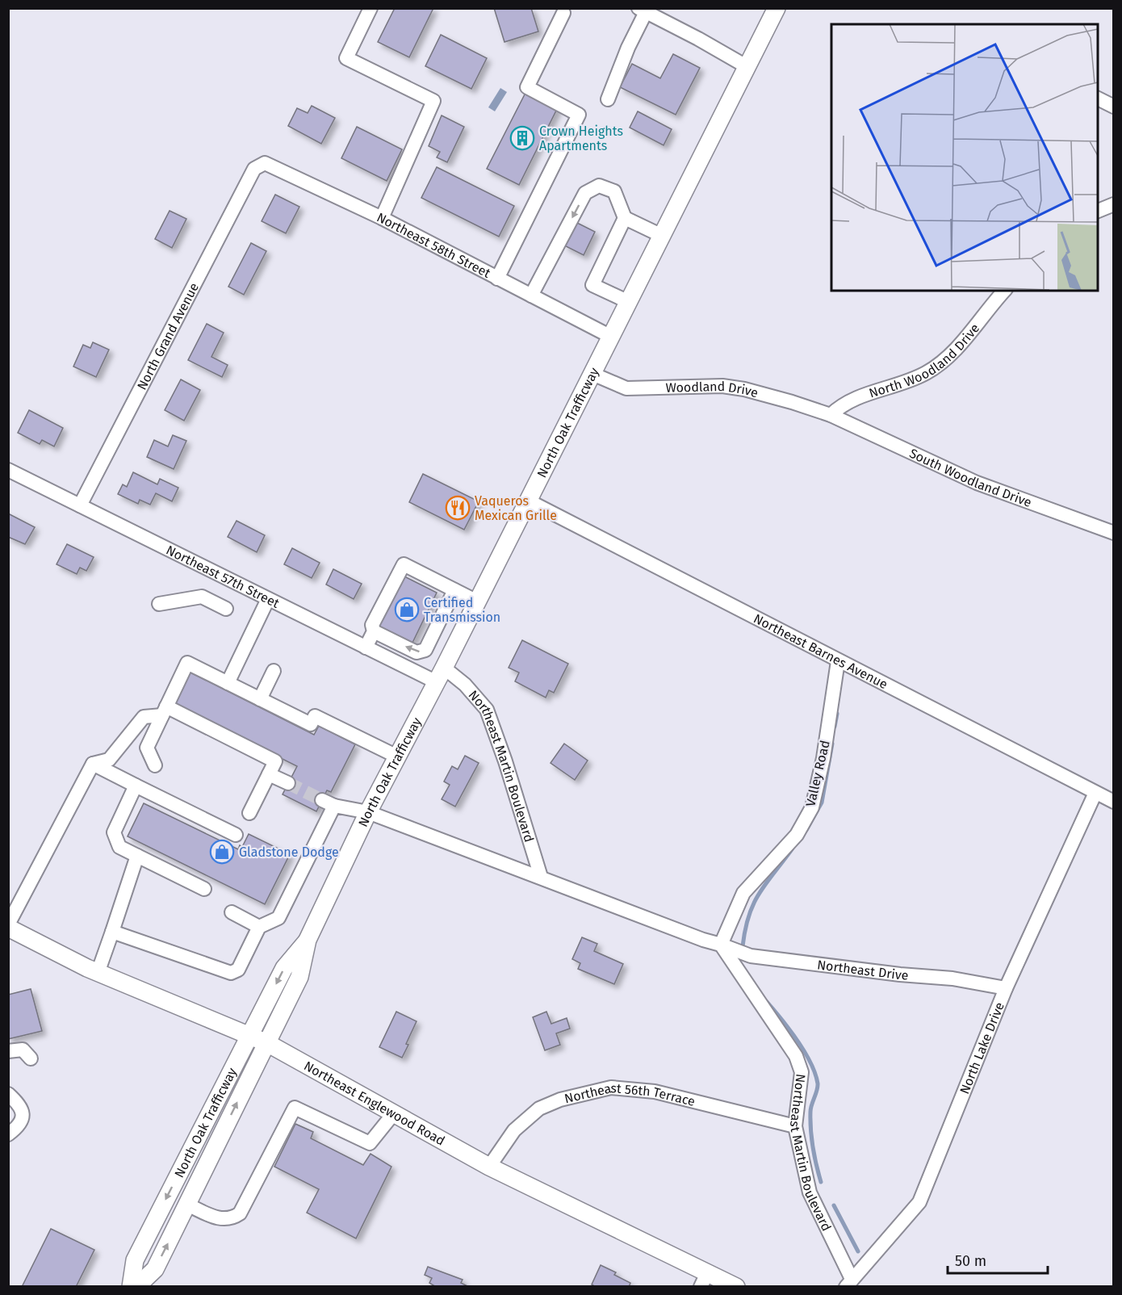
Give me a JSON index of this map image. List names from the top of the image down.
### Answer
{
  "streets": {
    "main road": ["North Oak Trafficway", "Northeast Englewood Road"],
    "street": [
      "Northeast 58th Street",
      "North Grand Avenue",
      "North Woodland Drive",
      "Woodland Drive",
      "South Woodland Drive",
      "Northeast 57th Street",
      "Northeast Barnes Avenue",
      "Northeast Martin Boulevard",
      "Valley Road",
      "Northeast Drive",
      "North Lake Drive",
      "Northeast 56th Terrace"
    ]
  },
  "crossings": [
    ["Northeast 58th Street", "North Grand Avenue"],
    ["Northeast 58th Street", "North Oak Trafficway"],
    ["North Grand Avenue", "Northeast 57th Street"],
    ["North Woodland Drive", "Woodland Drive"],
    ["North Woodland Drive", "South Woodland Drive"],
    ["Woodland Drive", "North Oak Trafficway"],
    ["Woodland Drive", "South Woodland Drive"],
    ["North Oak Trafficway", "Northeast 57th Street"],
    ["North Oak Trafficway", "Northeast Barnes Avenue"],
    ["North Oak Trafficway", "Northeast Martin Boulevard"],
    ["North Oak Trafficway", "Northeast Englewood Road"],
    ["Northeast 57th Street", "Northeast Martin Boulevard"],
    ["Northeast Barnes Avenue", "Valley Road"],
    ["Northeast Barnes Avenue", "North Lake Drive"],
    ["Northeast Martin Boulevard", "Valley Road"],
    ["Northeast Martin Boulevard", "Northeast Drive"],
    ["Northeast Martin Boulevard", "North Lake Drive"],
    ["Northeast Martin Boulevard", "Northeast 56th Terrace"],
    ["Valley Road", "Northeast Drive"],
    ["Northeast Drive", "North Lake Drive"],
    ["Northeast 56th Terrace", "Northeast Englewood Road"]
  ],
  "places": {
    "building": ["Crown Heights Apartments"],
    "restaurant": ["Vaqueros Mexican Grille"],
    "shop": ["Certified Transmission", "Gladstone Dodge"]
  },
  "scale_bar": "50 m"
}
